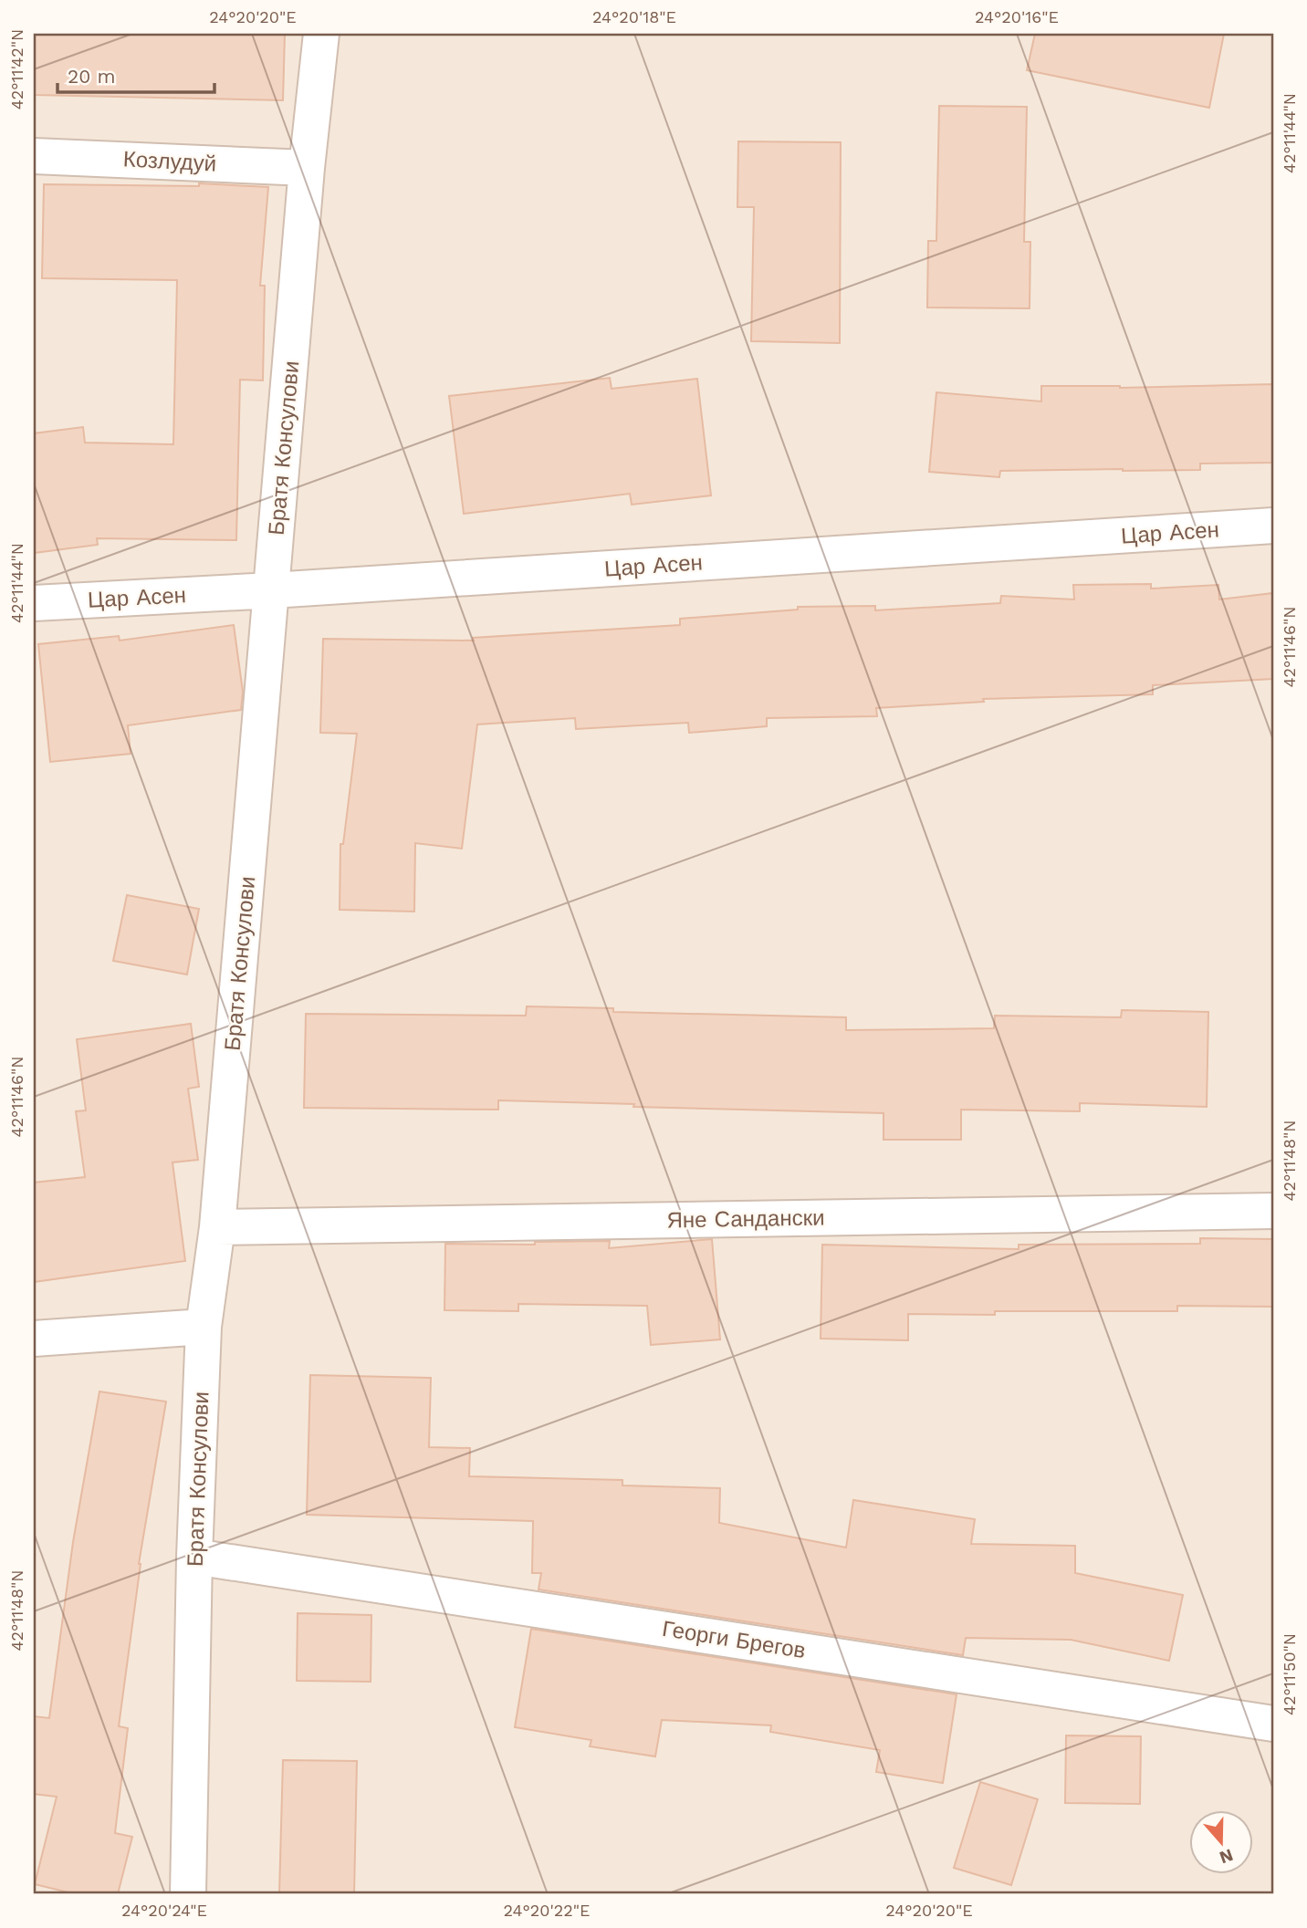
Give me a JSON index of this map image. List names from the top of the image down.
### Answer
{
  "streets": {
    "street": [
      "Козлудуй",
      "Братя Консулови",
      "Цар Асен",
      "Яне Сандански",
      "Георги Брегов"
    ]
  },
  "crossings": [
    ["Козлудуй", "Братя Консулови"],
    ["Братя Консулови", "Цар Асен"],
    ["Братя Консулови", "Яне Сандански"],
    ["Братя Консулови", "Георги Брегов"]
  ],
  "scale_bar": "20 m",
  "north": "bottom",
  "coordinates": [
    "24°20'20\"E",
    "24°20'18\"E",
    "24°20'16\"E",
    "42°11'42\"N",
    "42°11'44\"N",
    "42°11'46\"N",
    "42°11'48\"N",
    "42°11'50\"N",
    "24°20'24\"E",
    "24°20'22\"E"
  ]
}
